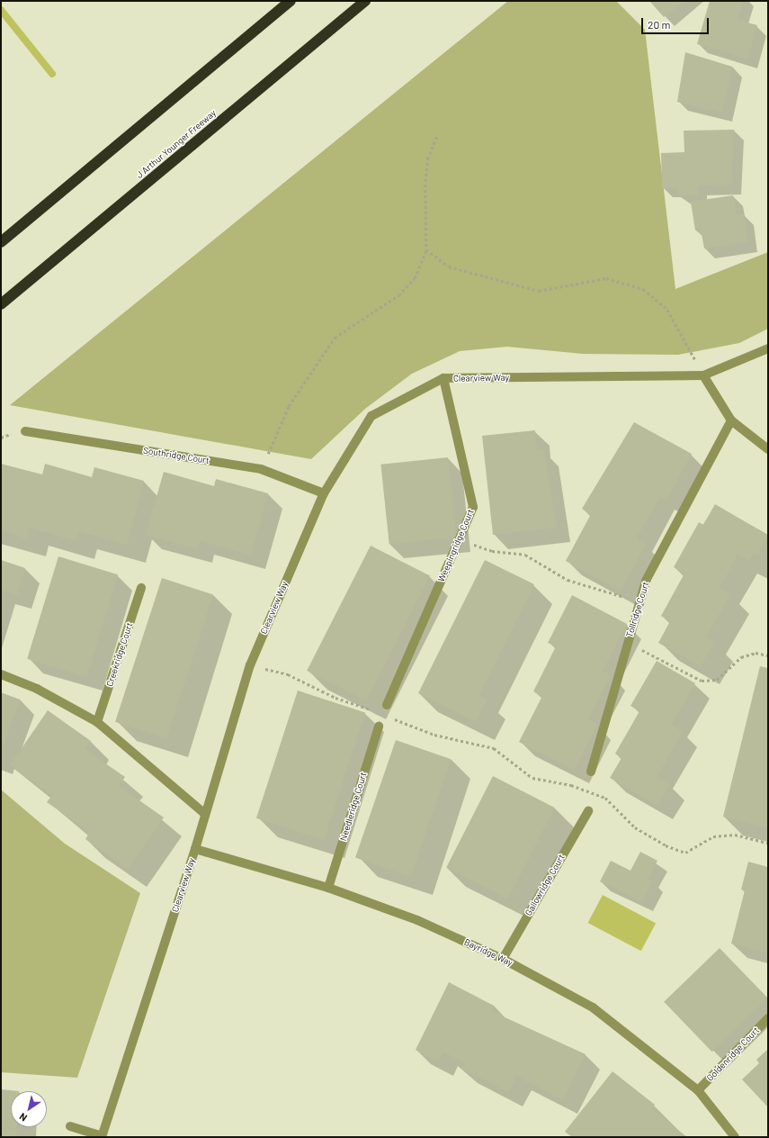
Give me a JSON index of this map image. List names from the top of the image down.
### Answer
{
  "streets": {
    "highway": ["J Arthur Younger Freeway"],
    "street": [
      "Clearview Way",
      "Southridge Court",
      "Weepingridge Court",
      "Tollridge Court",
      "Creekridge Court",
      "Needleridge Court",
      "Gallowridge Court",
      "Bayridge Way",
      "Goldenridge Court"
    ]
  },
  "crossings": [
    ["Clearview Way", "Southridge Court"],
    ["Clearview Way", "Weepingridge Court"],
    ["Clearview Way", "Bayridge Way"],
    ["Needleridge Court", "Bayridge Way"],
    ["Gallowridge Court", "Bayridge Way"],
    ["Bayridge Way", "Goldenridge Court"]
  ],
  "scale_bar": "20 m",
  "north": "bottom left"
}
